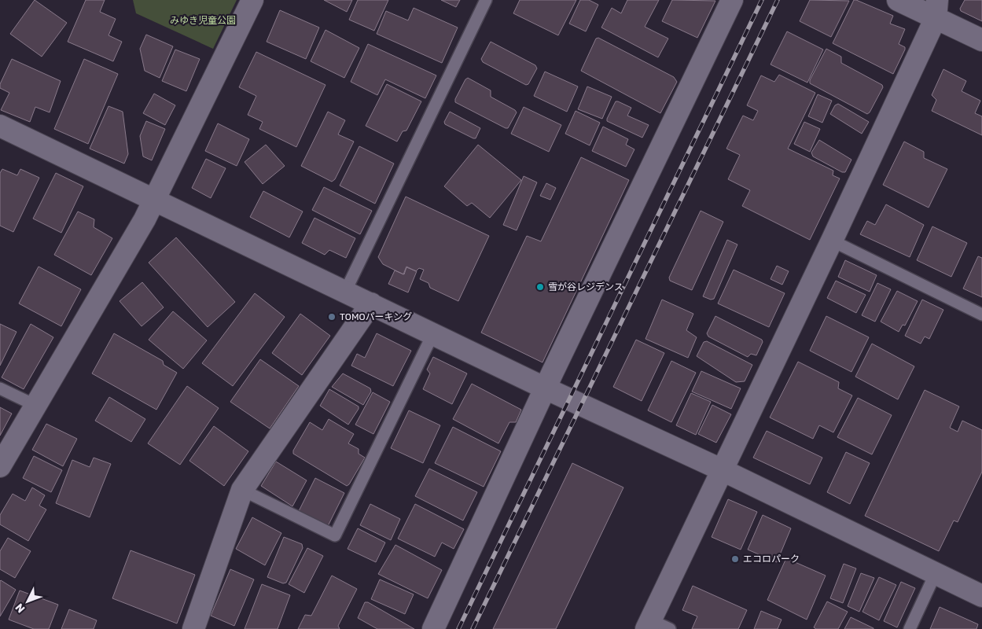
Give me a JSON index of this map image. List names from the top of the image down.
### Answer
{
  "parks": ["みゆき児童公園"],
  "places": ["雪が谷レジデンス", "TOMOパーキング", "エコロパーク"],
  "north": "bottom left"
}
